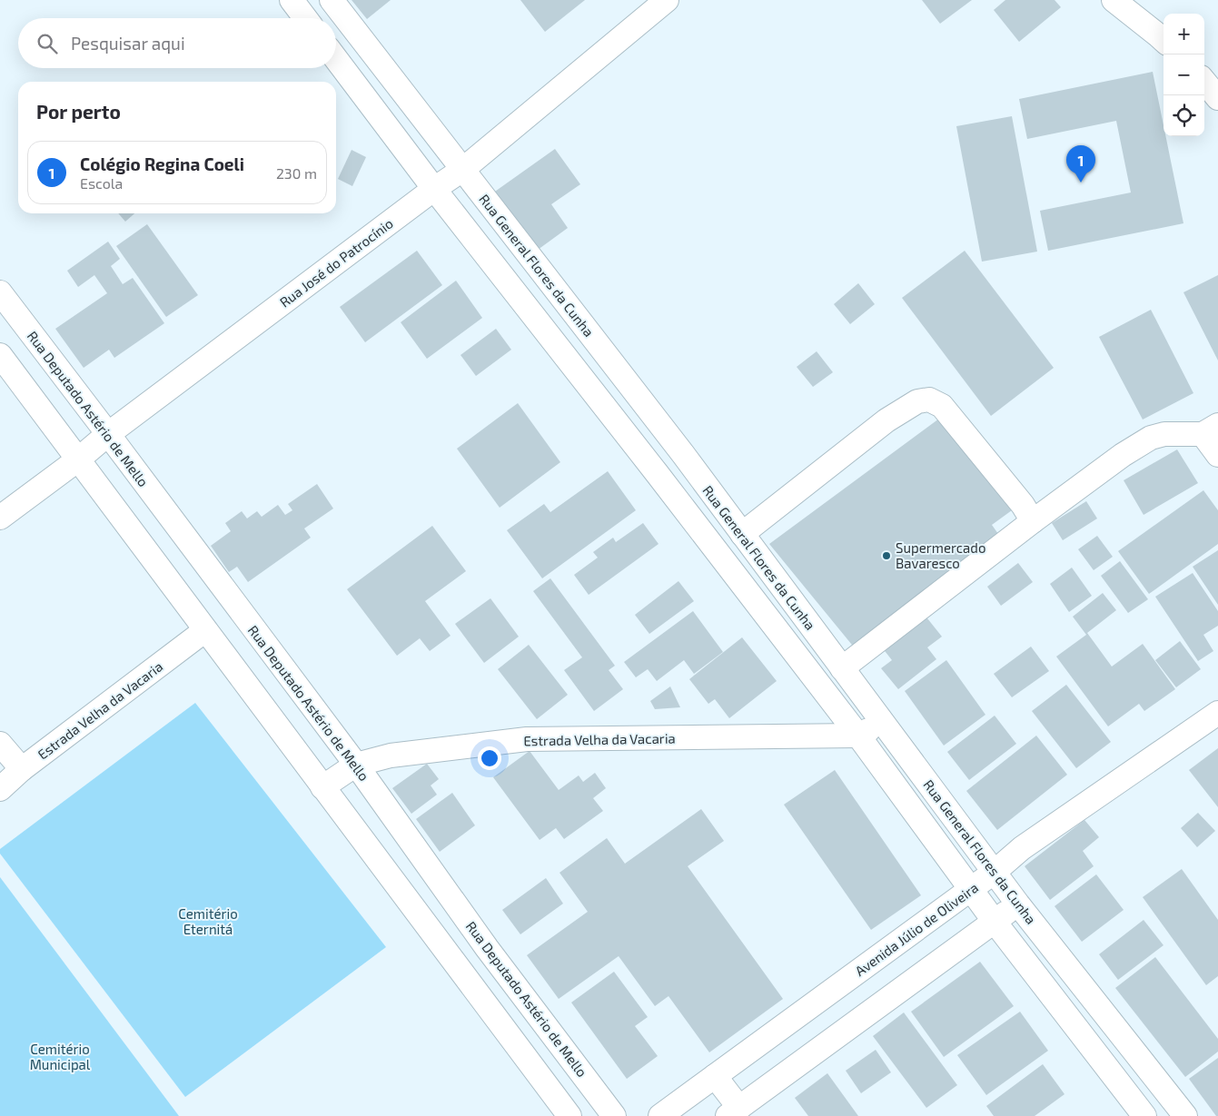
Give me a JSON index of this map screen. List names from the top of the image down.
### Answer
{
  "streets": {
    "street": [
      "Rua José do Patrocínio",
      "Rua General Flores da Cunha",
      "Rua Deputado Astério de Mello",
      "Estrada Velha da Vacaria",
      "Avenida Júlio de Oliveira"
    ]
  },
  "crossings": [
    ["Rua José do Patrocínio", "Rua General Flores da Cunha"],
    ["Rua José do Patrocínio", "Rua Deputado Astério de Mello"],
    ["Rua General Flores da Cunha", "Estrada Velha da Vacaria"],
    ["Rua General Flores da Cunha", "Avenida Júlio de Oliveira"],
    ["Rua Deputado Astério de Mello", "Estrada Velha da Vacaria"]
  ],
  "parks": ["Cemitério Eternitá", "Cemitério Municipal"],
  "places": ["Supermercado Bavaresco"],
  "page": {
    "map_buttons": ["+", "−"],
    "search": "Pesquisar aqui",
    "heading": "Por perto",
    "list": [
      {
        "mark": "1",
        "name": "Colégio Regina Coeli",
        "note": "Escola",
        "value": "230 m"
      }
    ],
    "pins": "1"
  }
}
